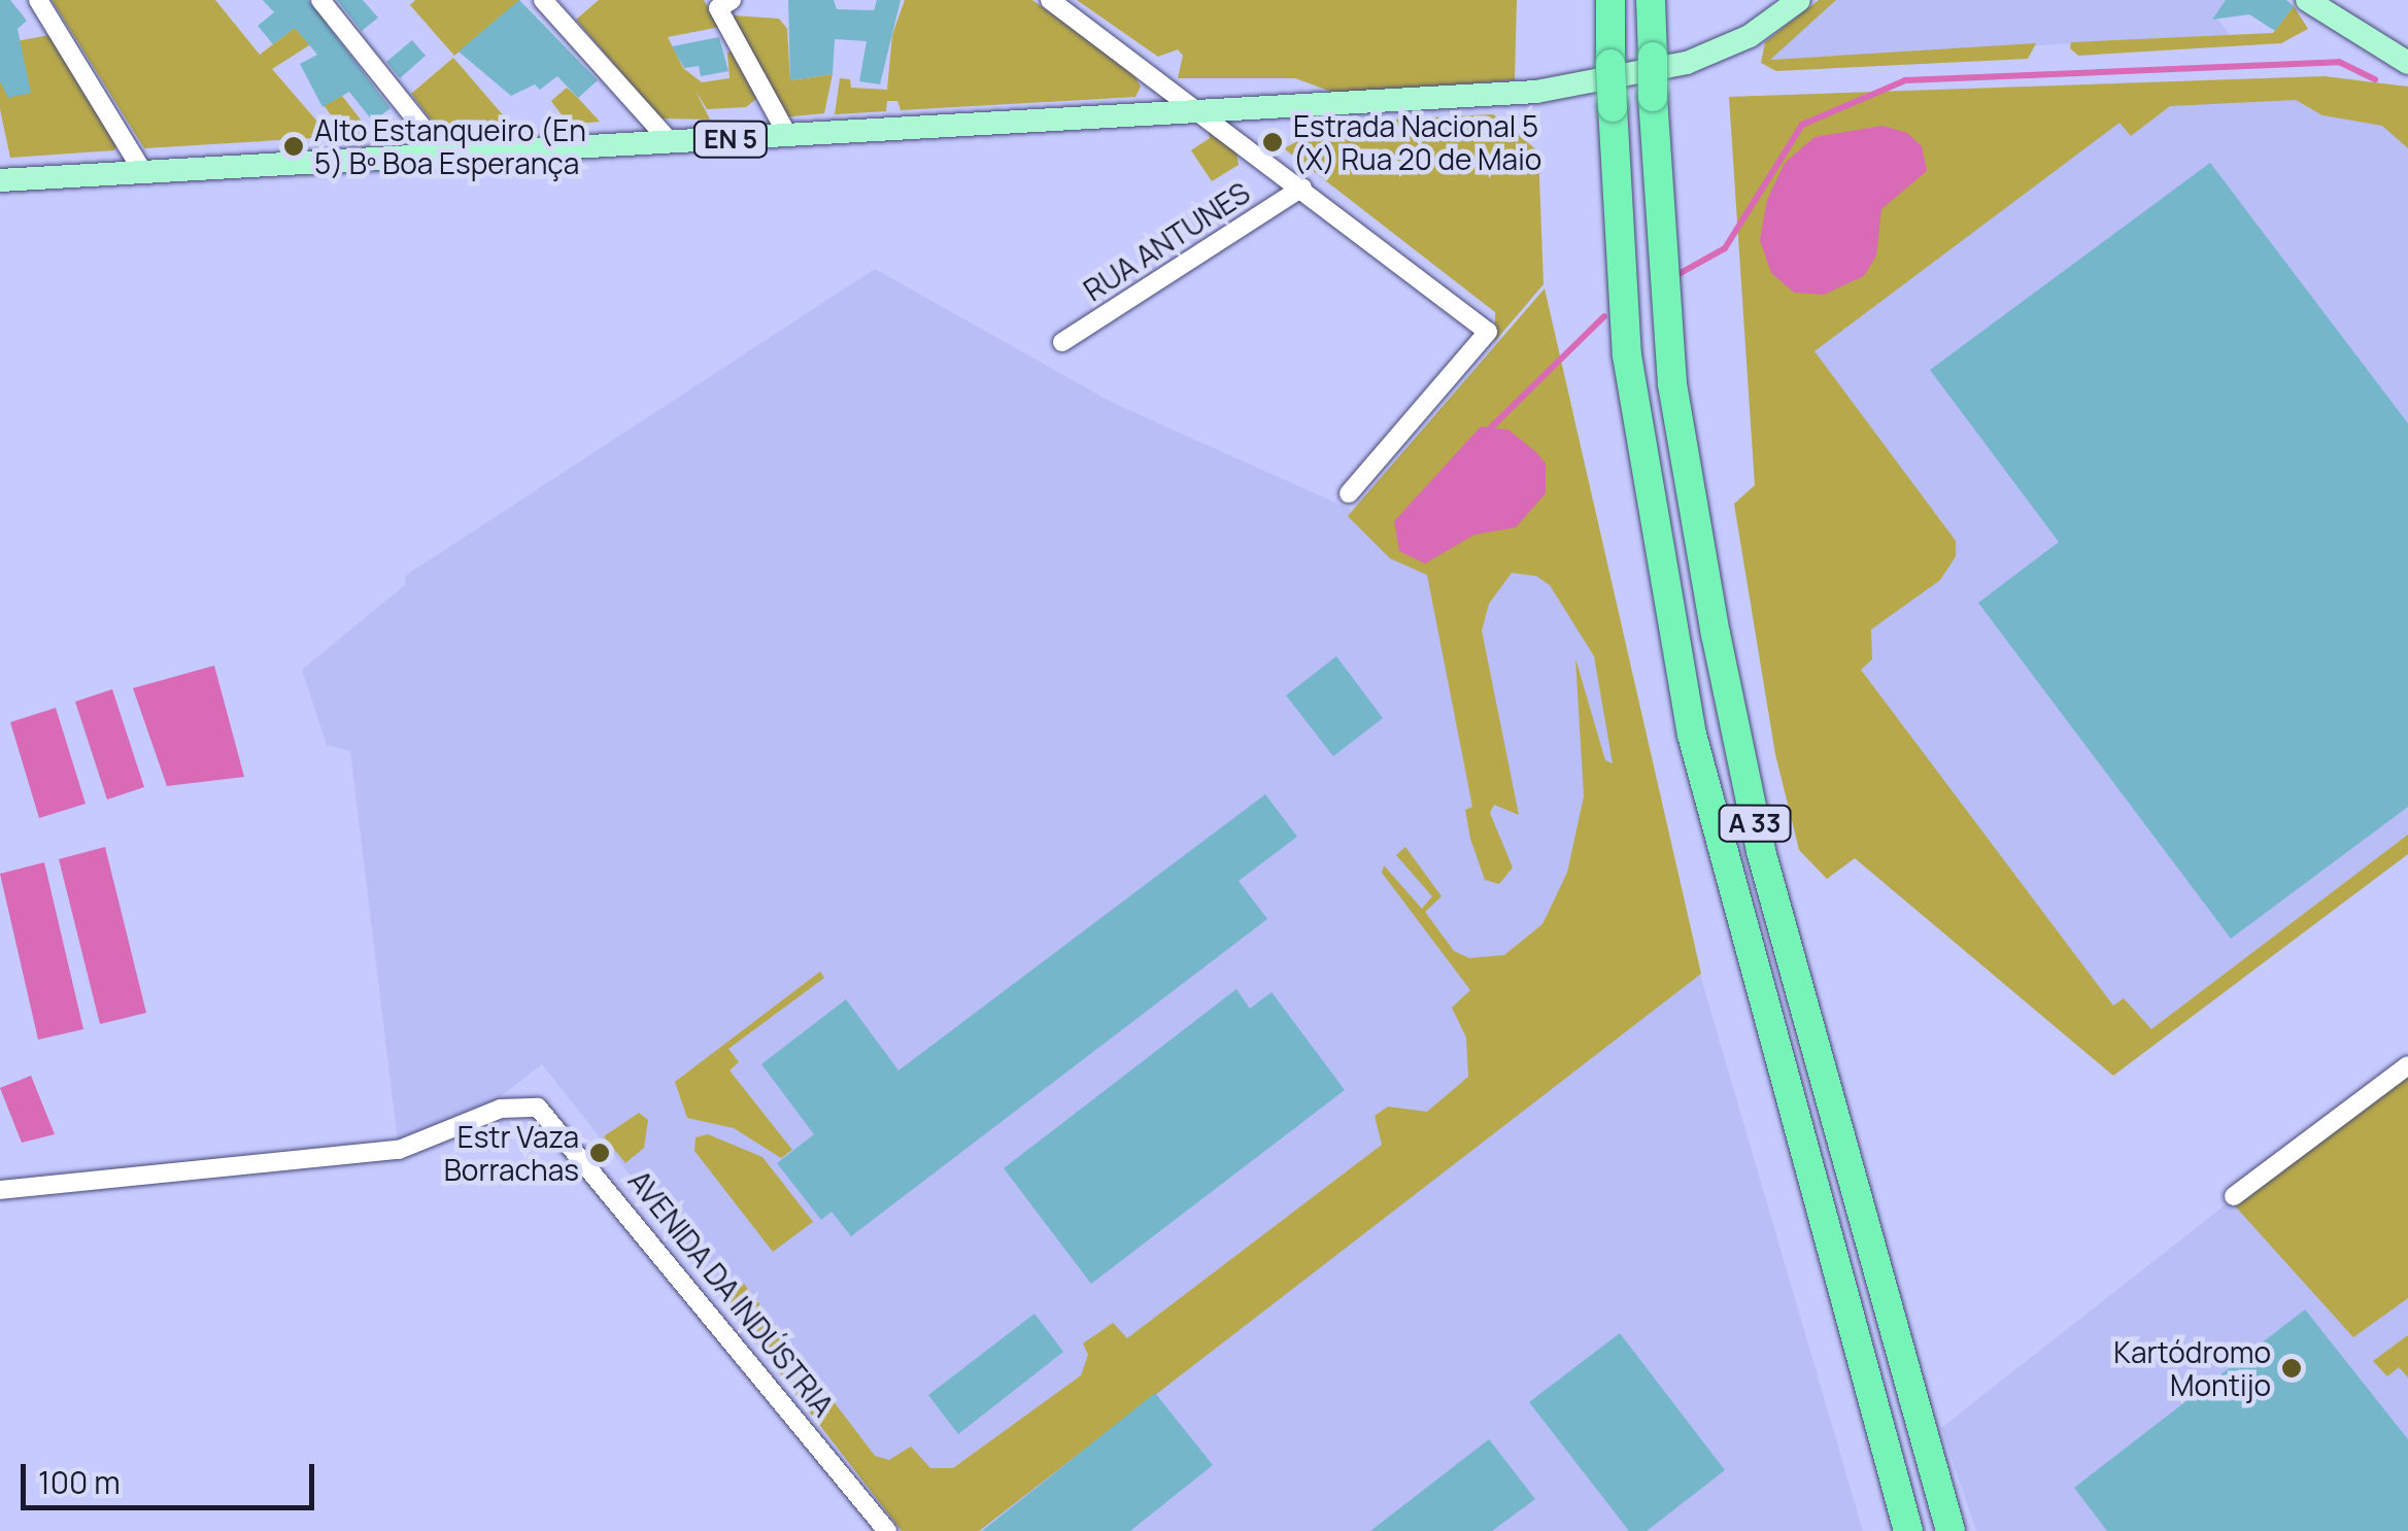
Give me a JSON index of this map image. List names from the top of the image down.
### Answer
{
  "streets": {
    "highway": ["A 33"],
    "main road": ["EN 5"],
    "street": ["RUA ANTUNES", "AVENIDA DA INDÚSTRIA"]
  },
  "places": [
    "Estrada Nacional 5 (X) Rua 20 de Maio",
    "Alto Estanqueiro (En 5) Bº Boa Esperança",
    "Estr Vaza Borrachas",
    "Kartódromo Montijo"
  ],
  "scale_bar": "100 m"
}
